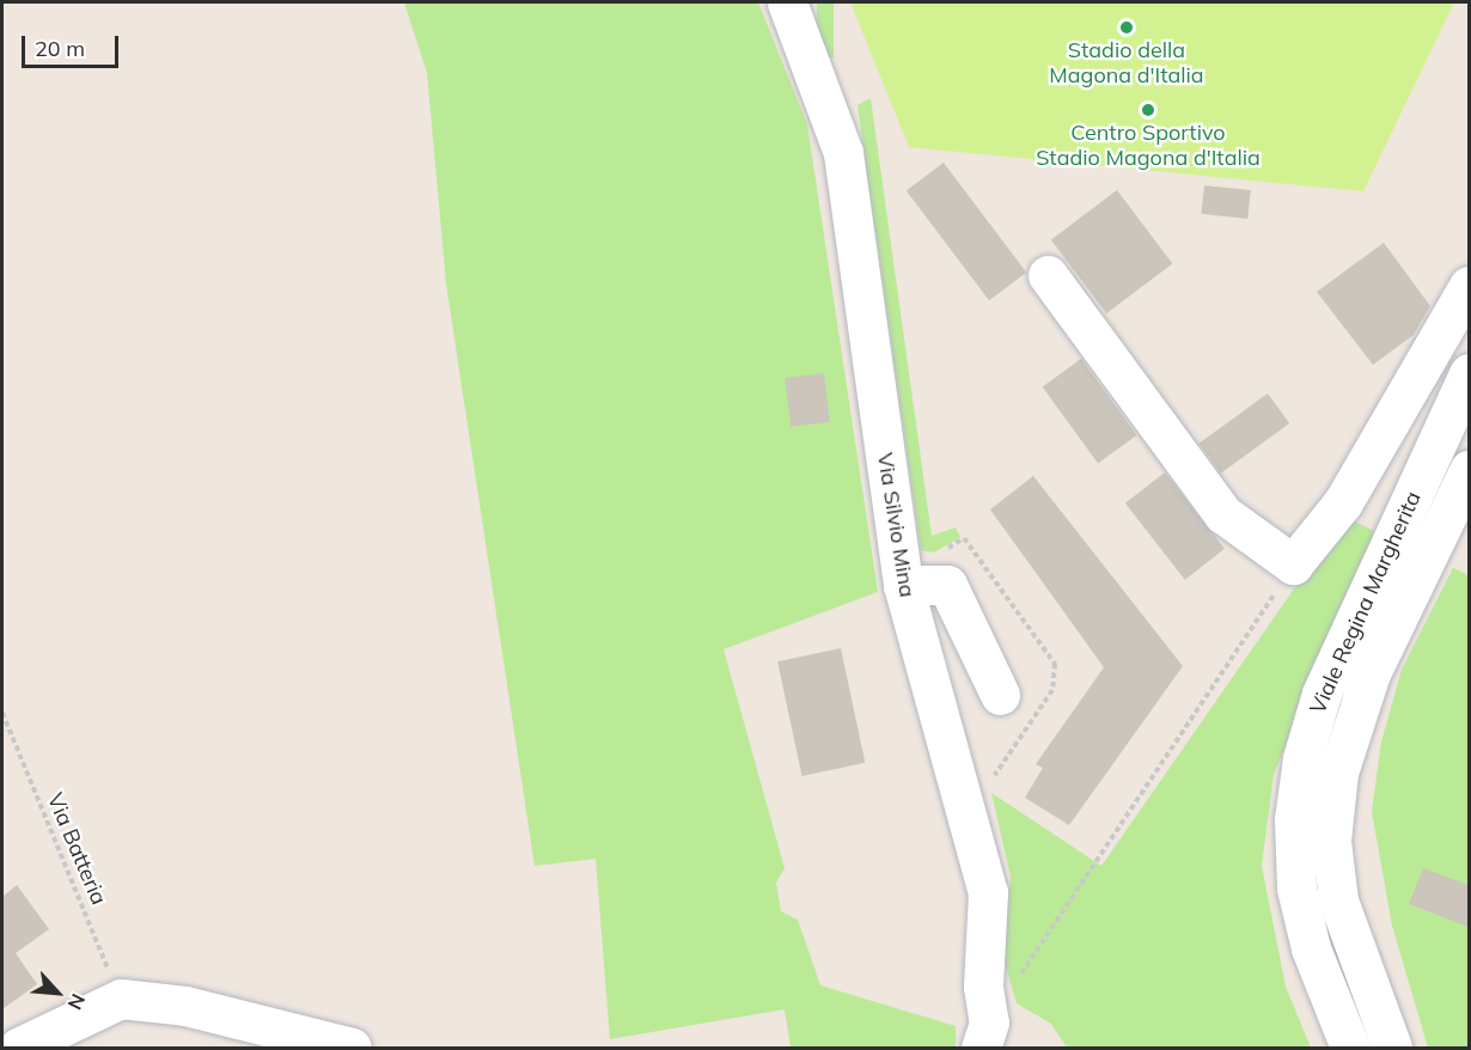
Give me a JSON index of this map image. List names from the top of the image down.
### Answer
{
  "streets": {
    "street": ["Via Silvio Mina", "Viale Regina Margherita"],
    "path": ["Via Batteria"]
  },
  "places": ["Stadio della Magona d'Italia", "Centro Sportivo Stadio Magona d'Italia"],
  "scale_bar": "20 m",
  "north": "bottom right"
}
